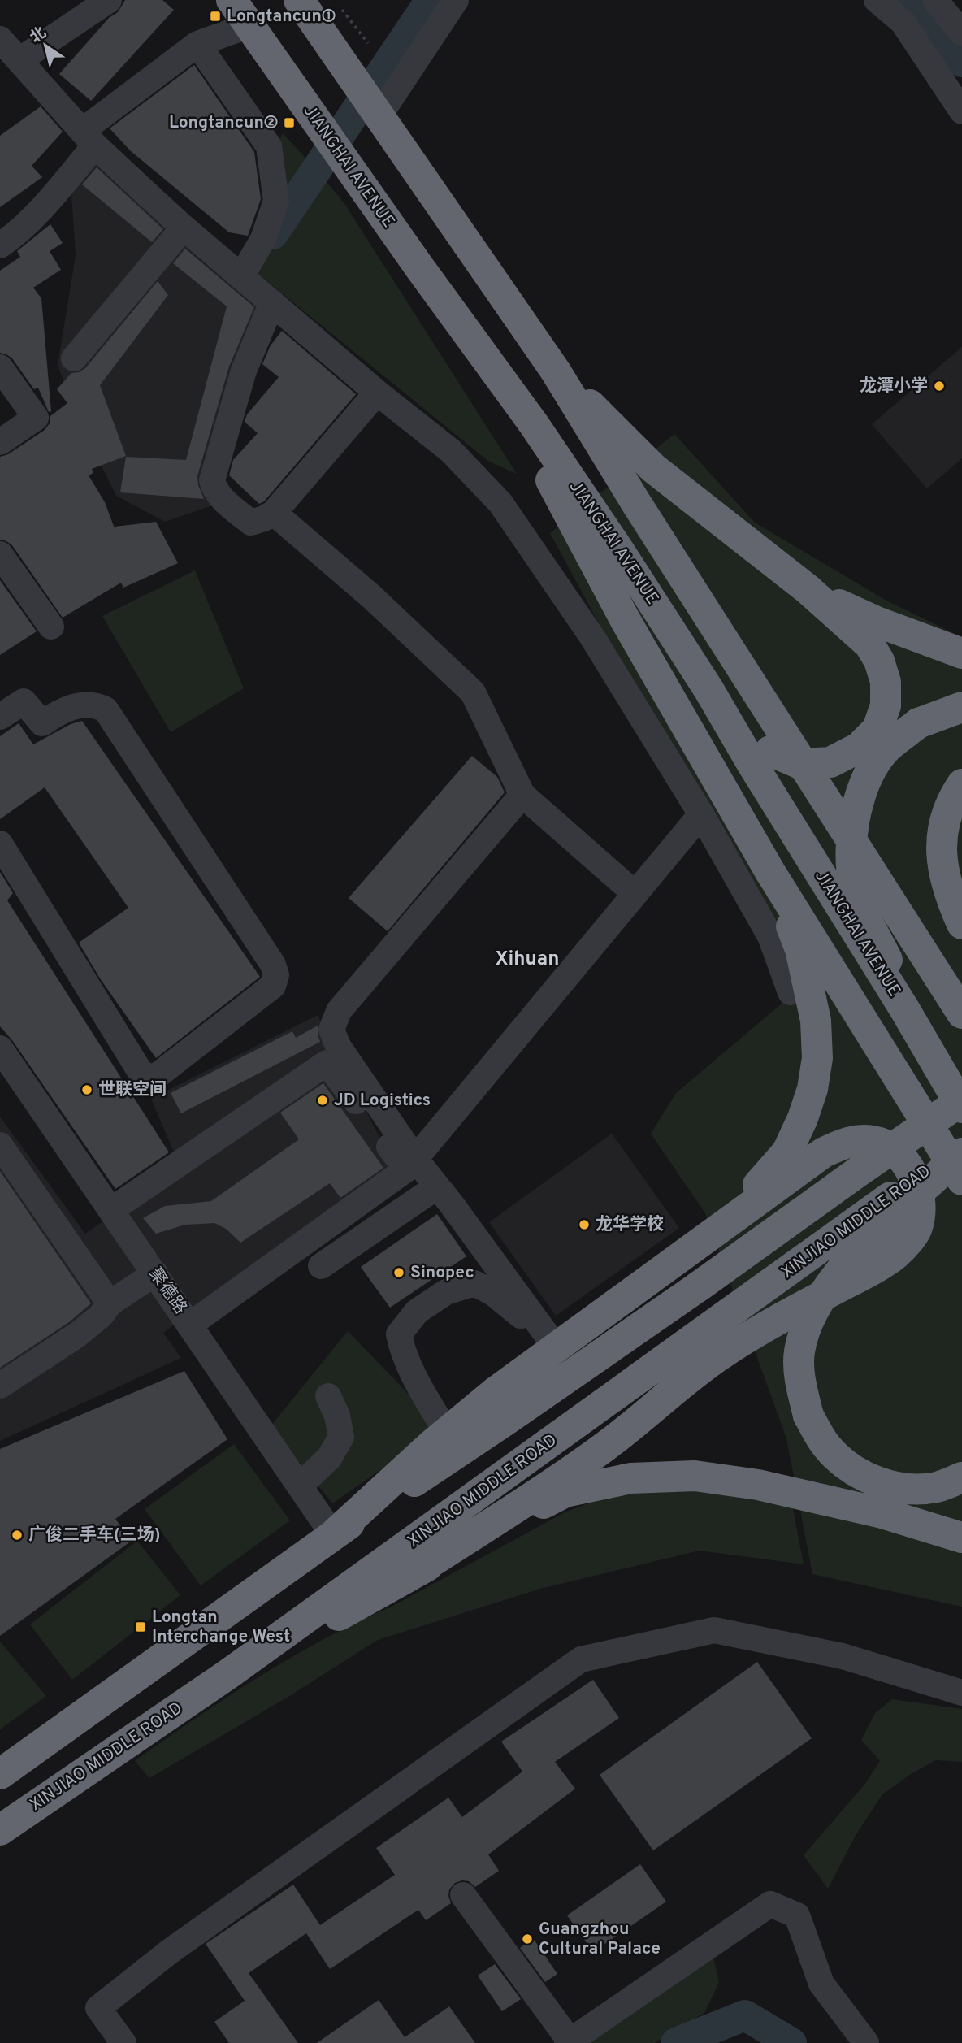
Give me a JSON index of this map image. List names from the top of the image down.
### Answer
{
  "streets": {
    "highway": ["JIANGHAI AVENUE", "XINJIAO MIDDLE ROAD"],
    "street": ["聚德路"]
  },
  "districts": ["Xihuan"],
  "places": {
    "transit": ["Longtancun①", "Longtancun②", "Longtan Interchange West"],
    "other": [
      "龙潭小学",
      "世联空间",
      "JD Logistics",
      "龙华学校",
      "Sinopec",
      "广俊二手车(三场)",
      "Guangzhou Cultural Palace"
    ]
  },
  "north": "top left"
}
